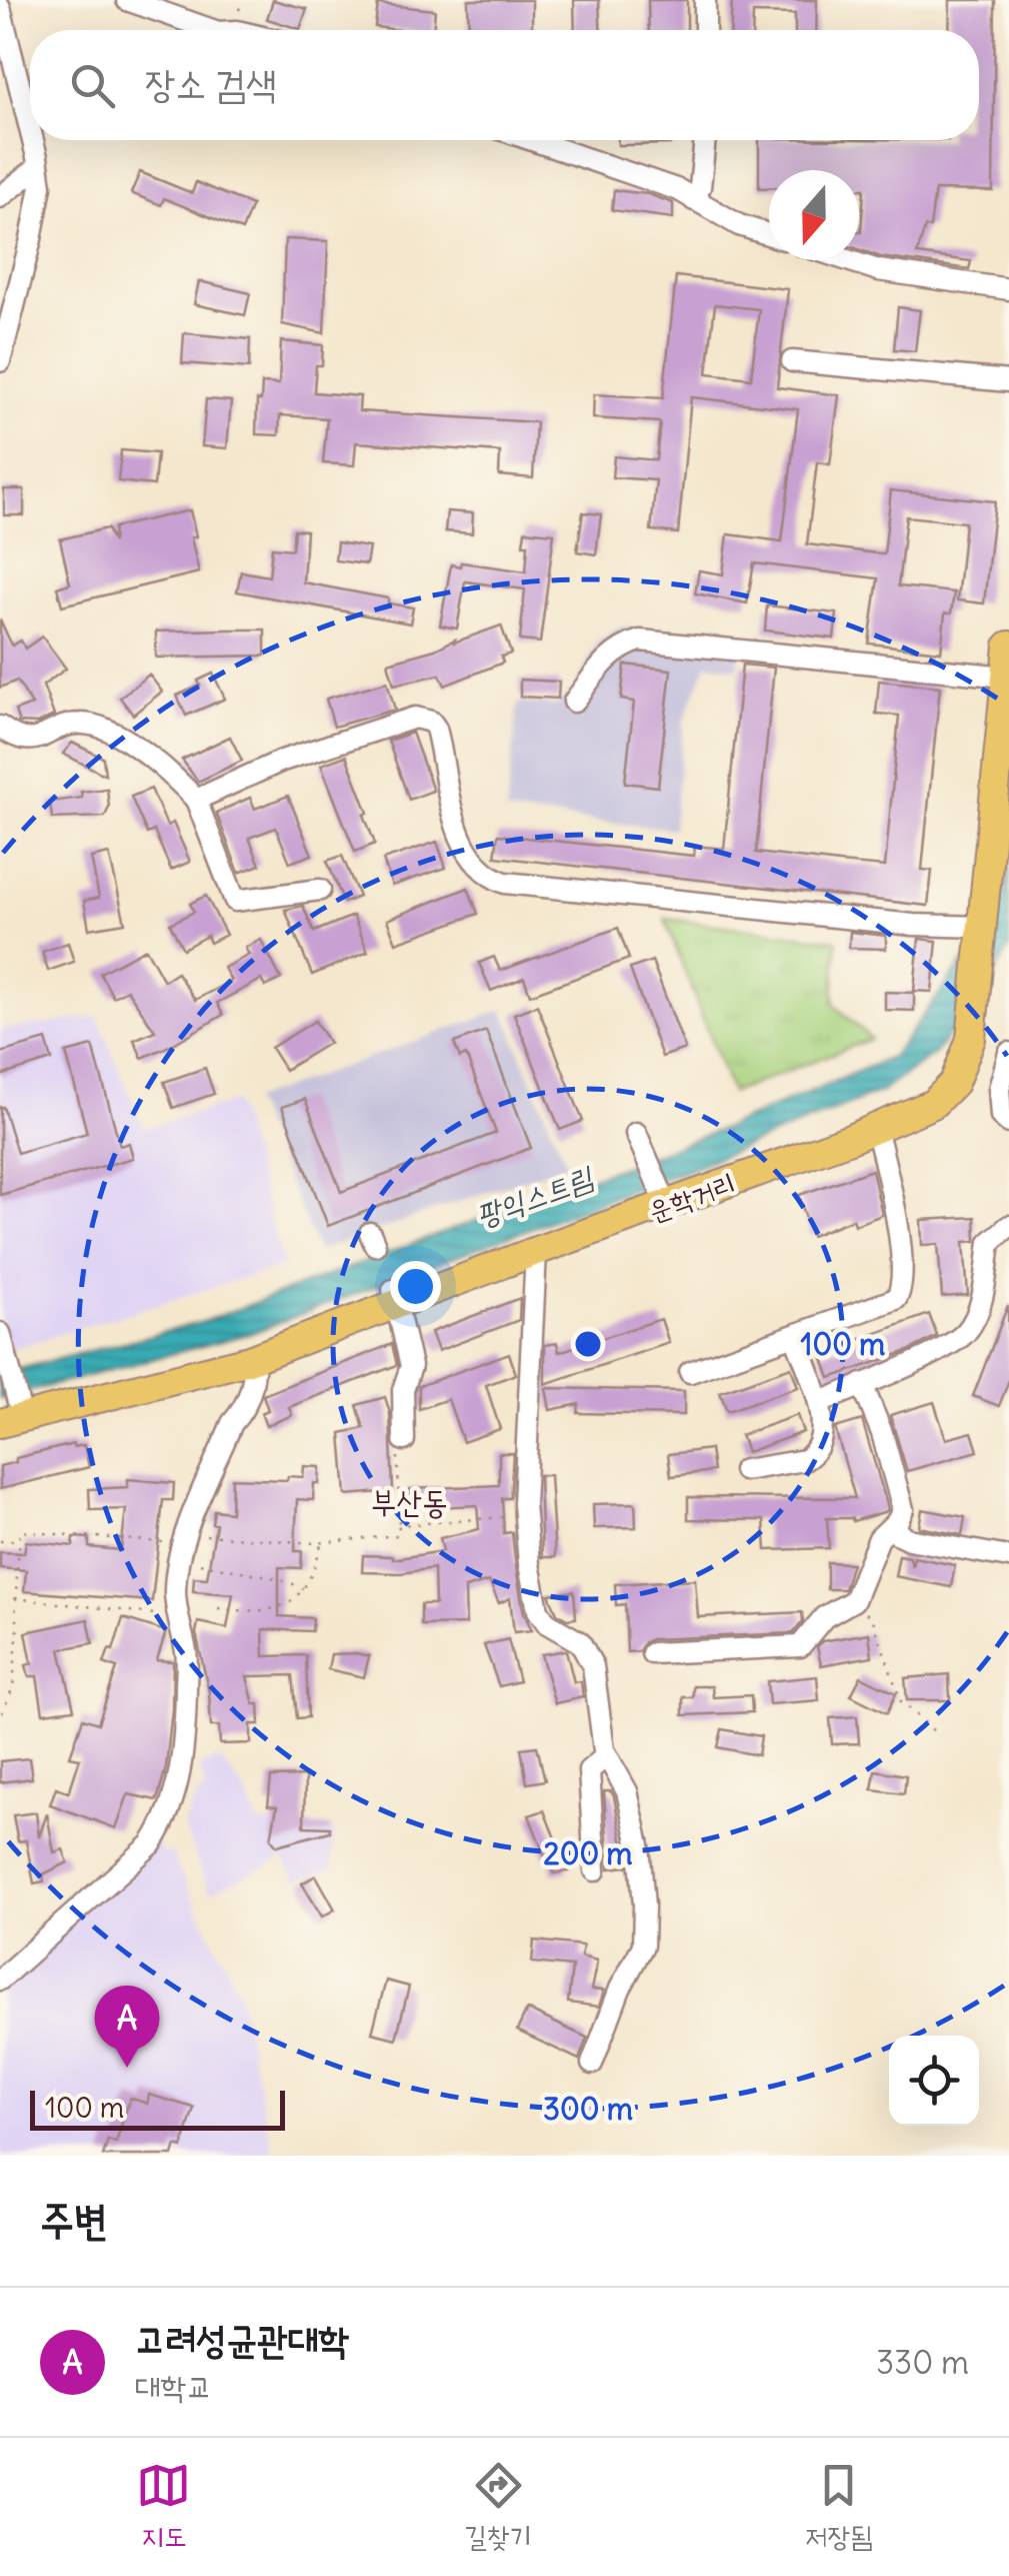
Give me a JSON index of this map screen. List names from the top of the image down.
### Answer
{
  "streets": {
    "main road": ["운학거리"]
  },
  "districts": ["부산동"],
  "water": ["팡익스트림"],
  "scale_bar": "100 m",
  "north": "bottom",
  "page": {
    "search": "장소 검색",
    "pins": "A",
    "scale": "100 m",
    "heading": "주변",
    "list": [
      {
        "mark": "A",
        "name": "고려성균관대학",
        "note": "대학교",
        "value": "330 m"
      }
    ],
    "nav": ["지도", "길찾기", "저장됨"]
  },
  "rings": ["100 m", "200 m", "300 m"]
}
